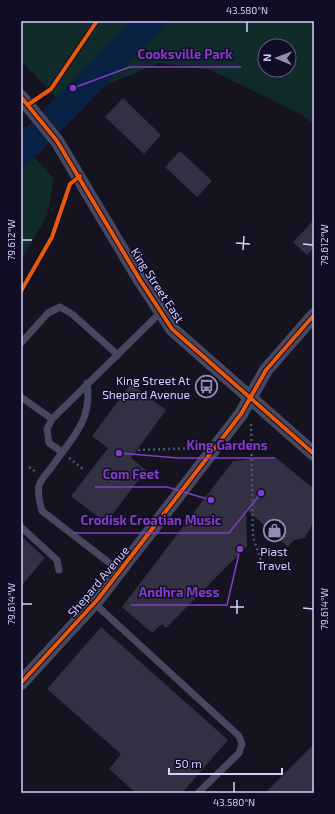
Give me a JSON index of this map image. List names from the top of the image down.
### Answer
{
  "streets": {
    "street": ["King Street East", "Shepard Avenue"]
  },
  "crossings": [
    ["King Street East", "Shepard Avenue"]
  ],
  "places": {
    "other": [
      "Cooksville Park",
      "King Gardens",
      "Crodisk Croatian Music",
      "Com Feet",
      "Andhra Mess"
    ],
    "bus stop": ["King Street At Shepard Avenue"],
    "shop": ["Piast Travel"]
  },
  "scale_bar": "50 m",
  "north": "left",
  "coordinates": ["43.580°N", "79.612°W", "79.614°W"]
}
